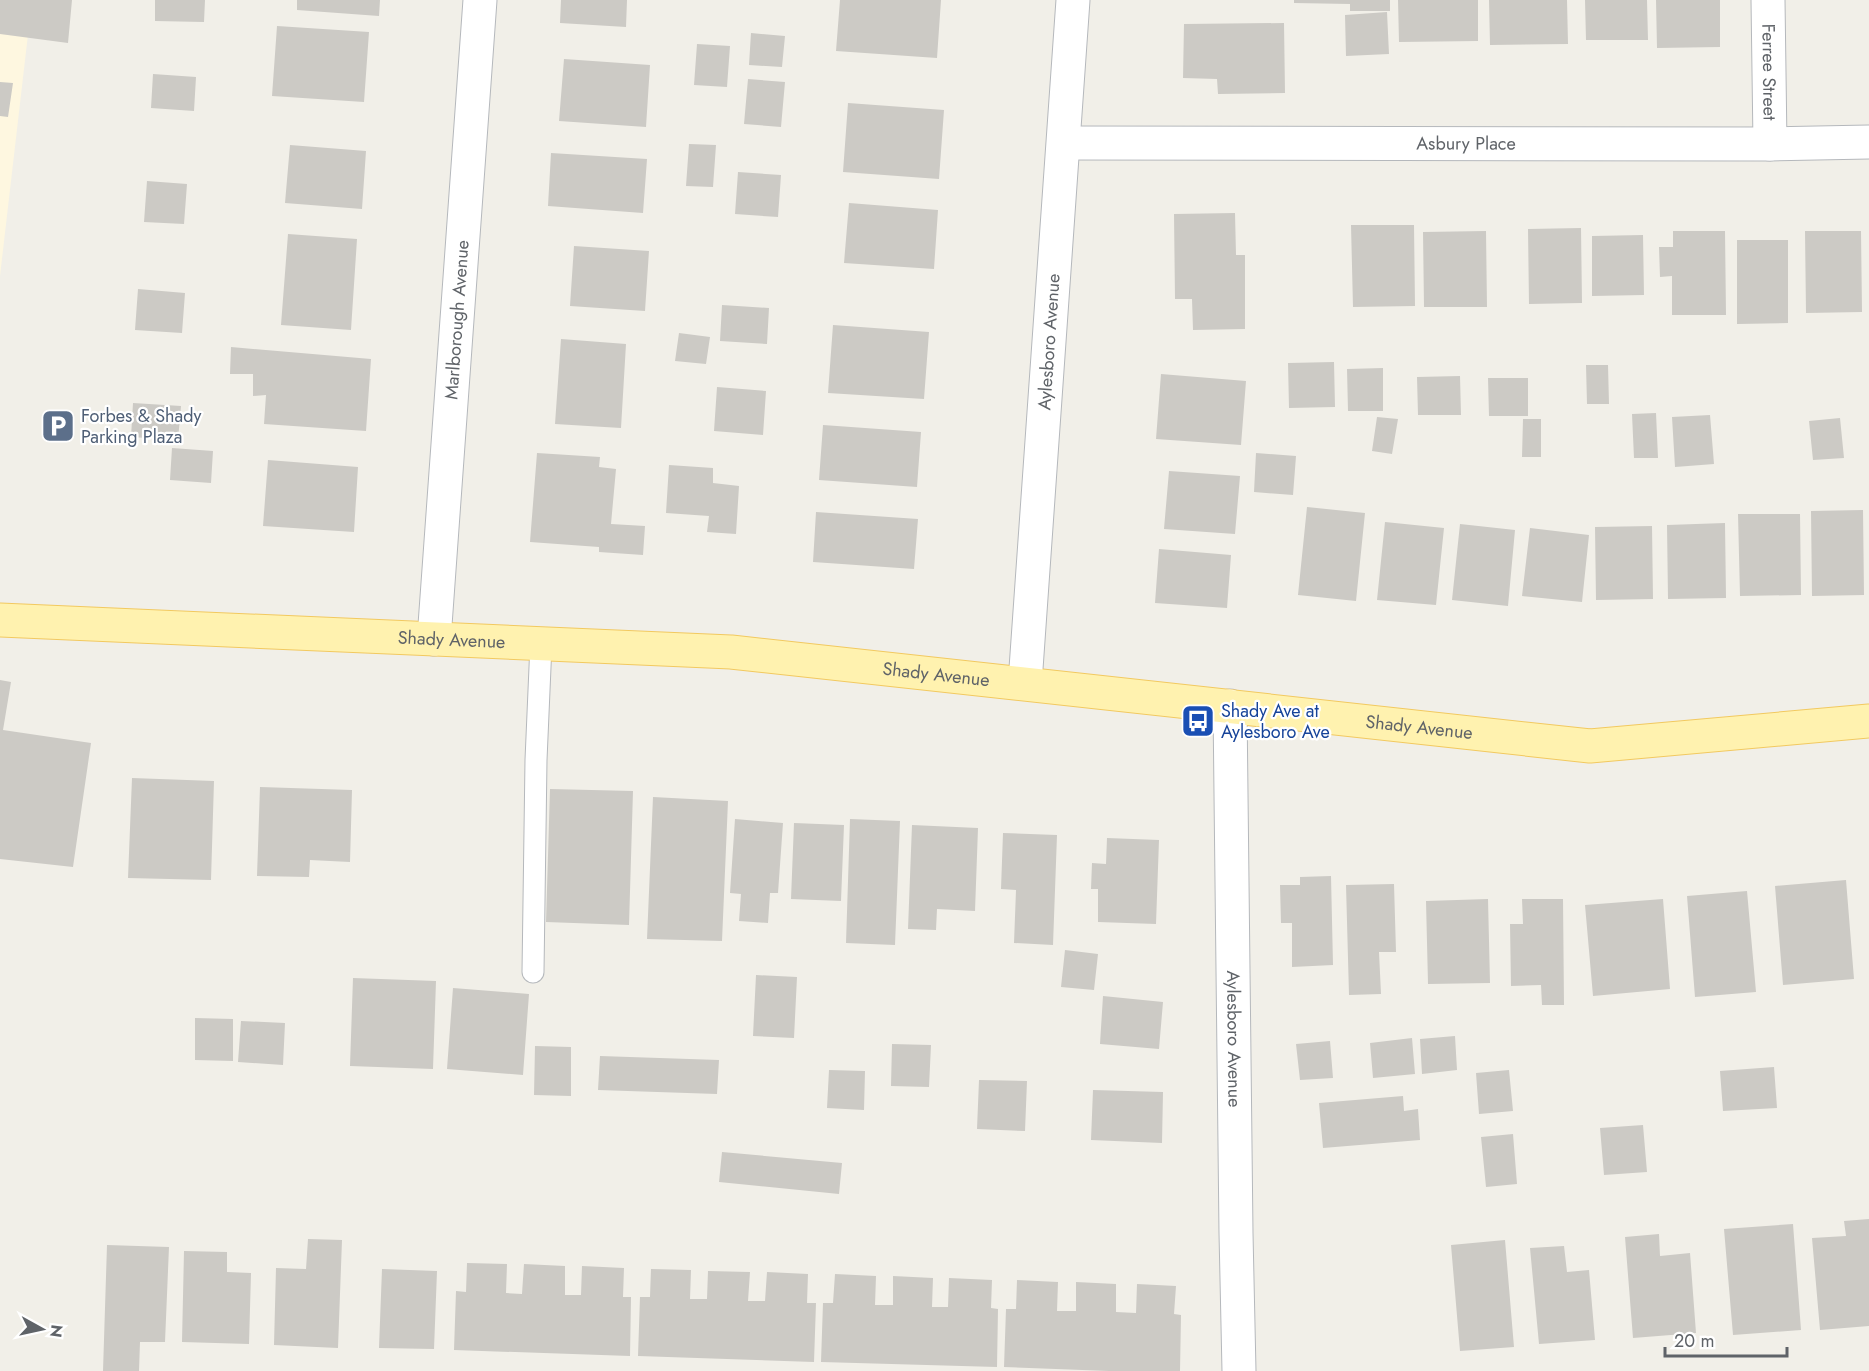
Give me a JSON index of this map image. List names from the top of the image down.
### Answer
{
  "streets": {
    "main road": ["Shady Avenue"],
    "street": [
      "Ferree Street",
      "Asbury Place",
      "Marlborough Avenue",
      "Aylesboro Avenue"
    ]
  },
  "crossings": [
    ["Ferree Street", "Asbury Place"],
    ["Asbury Place", "Aylesboro Avenue"],
    ["Marlborough Avenue", "Shady Avenue"],
    ["Aylesboro Avenue", "Shady Avenue"]
  ],
  "places": {
    "parking": ["Forbes & Shady Parking Plaza"],
    "bus stop": ["Shady Ave at Aylesboro Ave"]
  },
  "scale_bar": "20 m",
  "north": "right"
}
